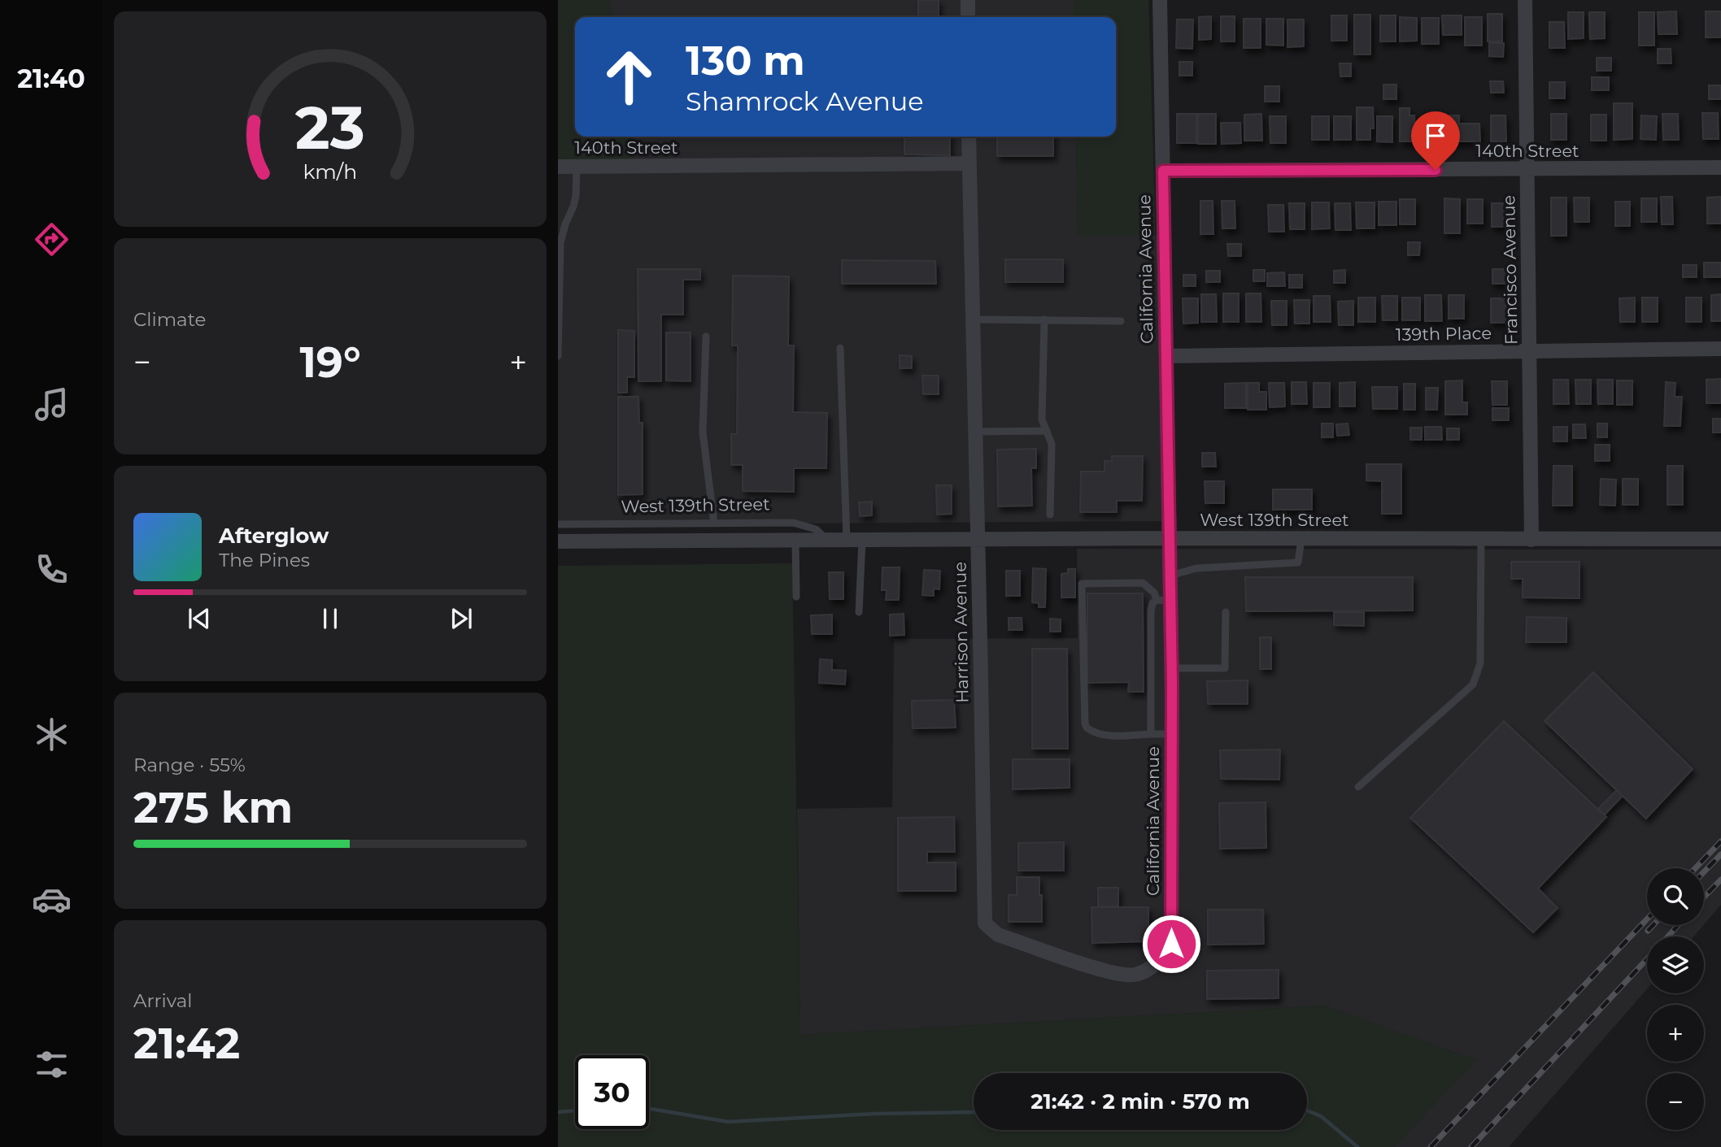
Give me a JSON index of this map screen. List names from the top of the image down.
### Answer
{
  "streets": {
    "street": [
      "140th Street",
      "California Avenue",
      "Francisco Avenue",
      "139th Place",
      "West 139th Street",
      "Harrison Avenue"
    ]
  },
  "crossings": [
    ["140th Street", "California Avenue"],
    ["140th Street", "Francisco Avenue"],
    ["140th Street", "Harrison Avenue"],
    ["California Avenue", "139th Place"],
    ["California Avenue", "West 139th Street"],
    ["California Avenue", "Harrison Avenue"],
    ["Francisco Avenue", "139th Place"],
    ["Francisco Avenue", "West 139th Street"],
    ["West 139th Street", "Harrison Avenue"]
  ],
  "page": {
    "tabs": "21:40",
    "turn": ["130 m", "Shamrock Avenue"],
    "tile": [
      "Climate",
      ["Range · 55%", "275 km"],
      ["Arrival", "21:42"]
    ],
    "heat": ["−", "19°", "+"],
    "song": ["Afterglow", "The Pines"],
    "map_buttons": ["+", "−"],
    "limit": "30",
    "trip": "21:42 · 2 min · 570 m",
    "gauge": ["23", "km/h"]
  }
}
